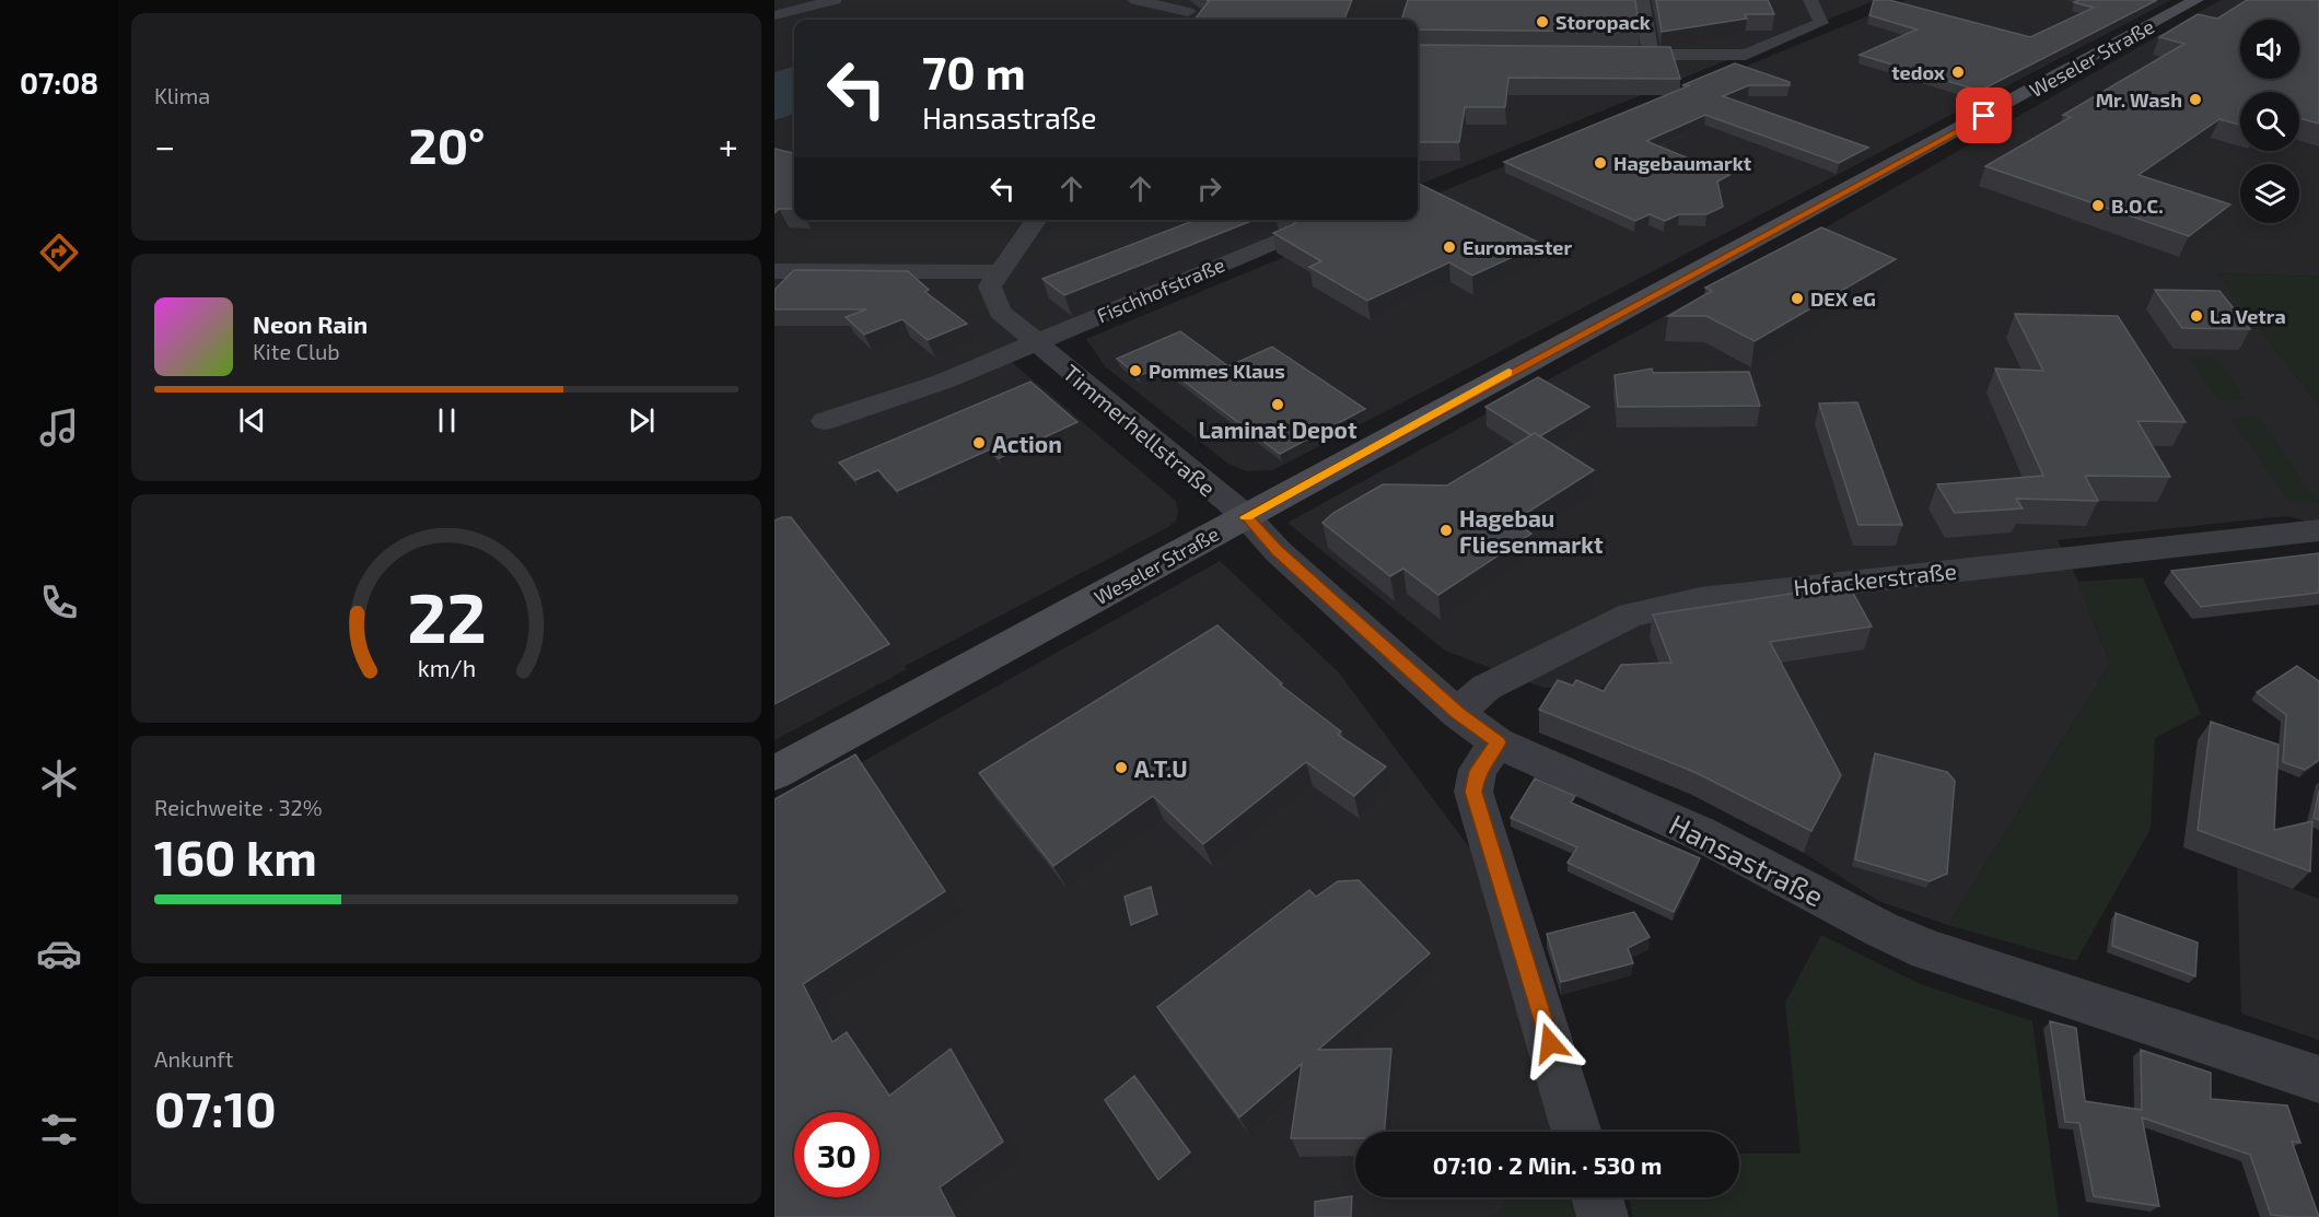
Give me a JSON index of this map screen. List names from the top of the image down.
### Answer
{
  "streets": {
    "main road": ["Weseler Straße"],
    "street": [
      "Fischhofstraße",
      "Timmerhellstraße",
      "Hofackerstraße",
      "Hansastraße"
    ]
  },
  "crossings": [
    ["Weseler Straße", "Timmerhellstraße"],
    ["Weseler Straße", "Hansastraße"],
    ["Fischhofstraße", "Timmerhellstraße"],
    ["Timmerhellstraße", "Hansastraße"],
    ["Hofackerstraße", "Hansastraße"]
  ],
  "places": [
    "Storopack",
    "tedox",
    "Mr. Wash",
    "Hagebaumarkt",
    "B.O.C.",
    "Euromaster",
    "DEX eG",
    "La Vetra",
    "Pommes Klaus",
    "Laminat Depot",
    "Action",
    "Hagebau Fliesenmarkt",
    "A.T.U"
  ],
  "page": {
    "tabs": "07:08",
    "tile": [
      "Klima",
      ["Reichweite · 32%", "160 km"],
      ["Ankunft", "07:10"]
    ],
    "turn": ["70 m", "Hansastraße"],
    "heat": ["−", "20°", "+"],
    "song": ["Neon Rain", "Kite Club"],
    "limit": "30",
    "trip": "07:10 · 2 Min. · 530 m",
    "gauge": ["22", "km/h"]
  }
}
